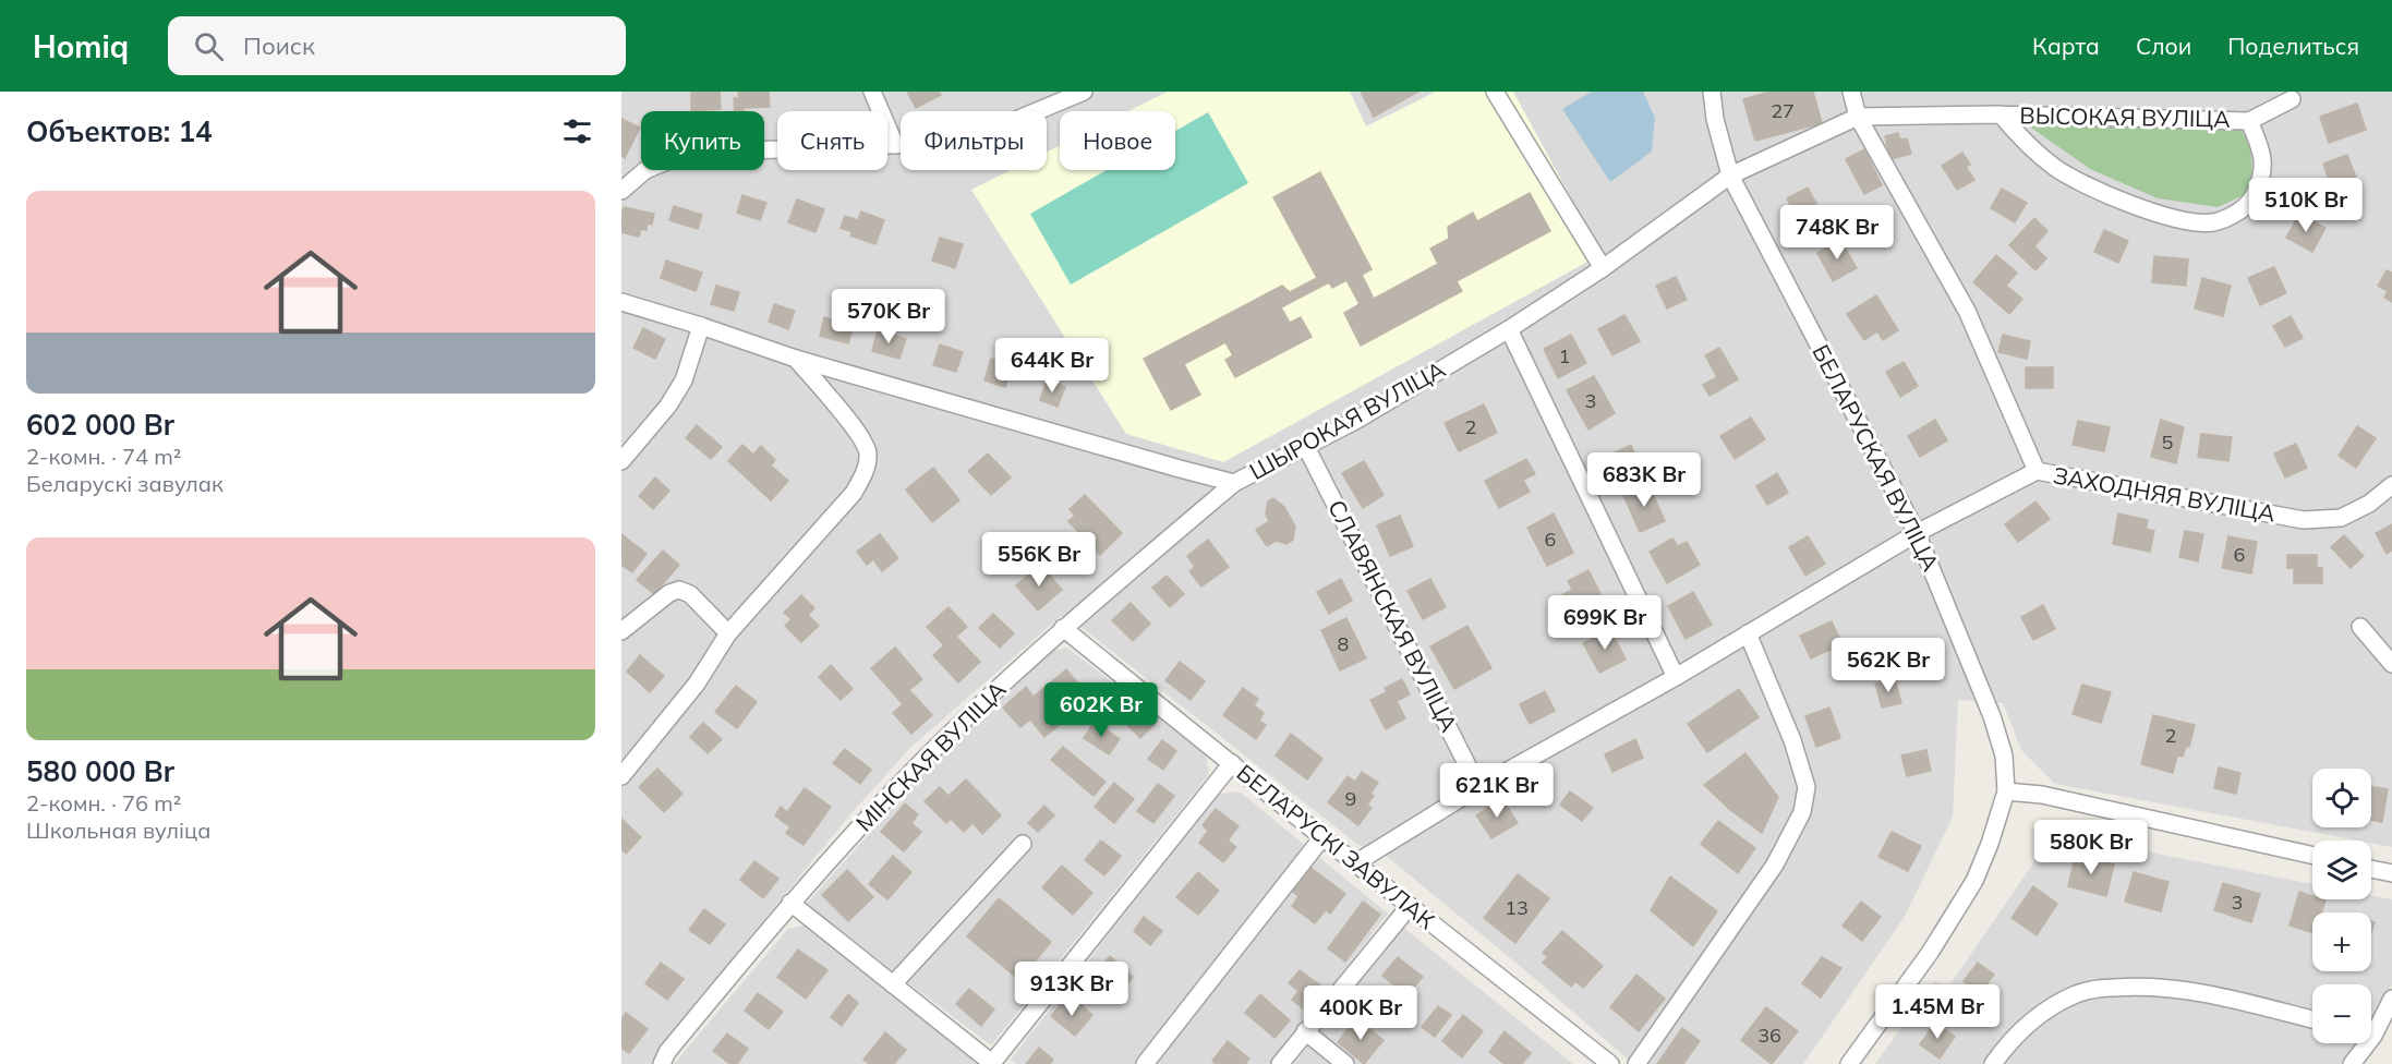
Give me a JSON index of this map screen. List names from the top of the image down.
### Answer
{
  "streets": {
    "street": [
      "ВЫСОКАЯ ВУЛІЦА",
      "ШЫРОКАЯ ВУЛІЦА",
      "БЕЛАРУСКАЯ ВУЛІЦА",
      "ЗАХОДНЯЯ ВУЛІЦА",
      "СЛАВЯНСКАЯ ВУЛІЦА",
      "МІНСКАЯ ВУЛІЦА",
      "БЕЛАРУСКІ ЗАВУЛАК"
    ]
  },
  "crossings": [
    ["ВЫСОКАЯ ВУЛІЦА", "ШЫРОКАЯ ВУЛІЦА"],
    ["ВЫСОКАЯ ВУЛІЦА", "БЕЛАРУСКАЯ ВУЛІЦА"],
    ["ВЫСОКАЯ ВУЛІЦА", "ЗАХОДНЯЯ ВУЛІЦА"],
    ["ШЫРОКАЯ ВУЛІЦА", "БЕЛАРУСКАЯ ВУЛІЦА"],
    ["ШЫРОКАЯ ВУЛІЦА", "СЛАВЯНСКАЯ ВУЛІЦА"],
    ["ШЫРОКАЯ ВУЛІЦА", "МІНСКАЯ ВУЛІЦА"],
    ["МІНСКАЯ ВУЛІЦА", "БЕЛАРУСКІ ЗАВУЛАК"]
  ],
  "house_numbers": [
    "27",
    "1",
    "3",
    "2",
    "5",
    "6",
    "6",
    "8",
    "2",
    "9",
    "3",
    "13",
    "36"
  ],
  "page": {
    "header": "Homiq",
    "search": "Поиск",
    "nav": ["Карта", "Слои", "Поделиться"],
    "heading": "Объектов: 14",
    "chip": [
      "Купить",
      "Снять",
      "Фильтры",
      "Новое"
    ],
    "list": [
      {
        "name": "602 000 Br",
        "note": "2-комн. · 74 m² · Беларускі завулак"
      },
      {
        "name": "580 000 Br",
        "note": "2-комн. · 76 m² · Школьная вуліца"
      }
    ],
    "price": [
      "510K Br",
      "748K Br",
      "570K Br",
      "644K Br",
      "683K Br",
      "556K Br",
      "699K Br",
      "562K Br",
      "602K Br",
      "621K Br",
      "580K Br",
      "913K Br",
      "1.45M Br",
      "400K Br"
    ],
    "map_buttons": ["+", "−"]
  }
}
